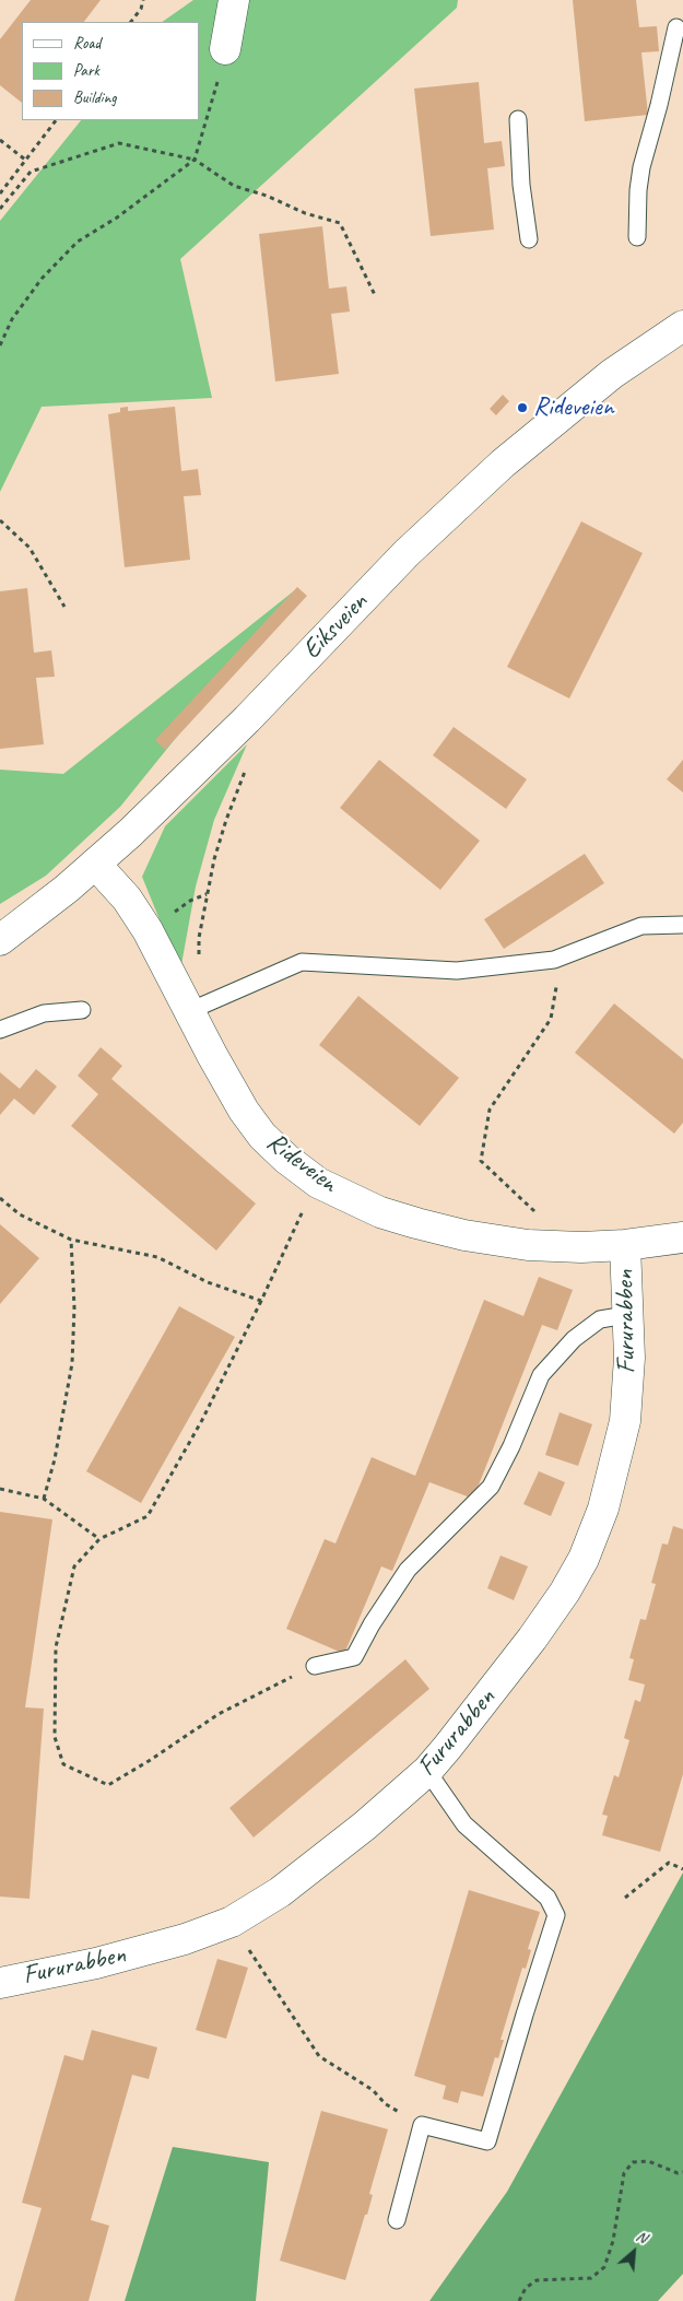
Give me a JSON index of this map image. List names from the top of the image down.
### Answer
{
  "streets": {
    "street": ["Eiksveien", "Rideveien", "Fururabben"]
  },
  "crossings": [
    ["Eiksveien", "Rideveien"],
    ["Rideveien", "Fururabben"]
  ],
  "places": ["Rideveien"],
  "legend": ["Road", "Park", "Building"],
  "north": "top right"
}
